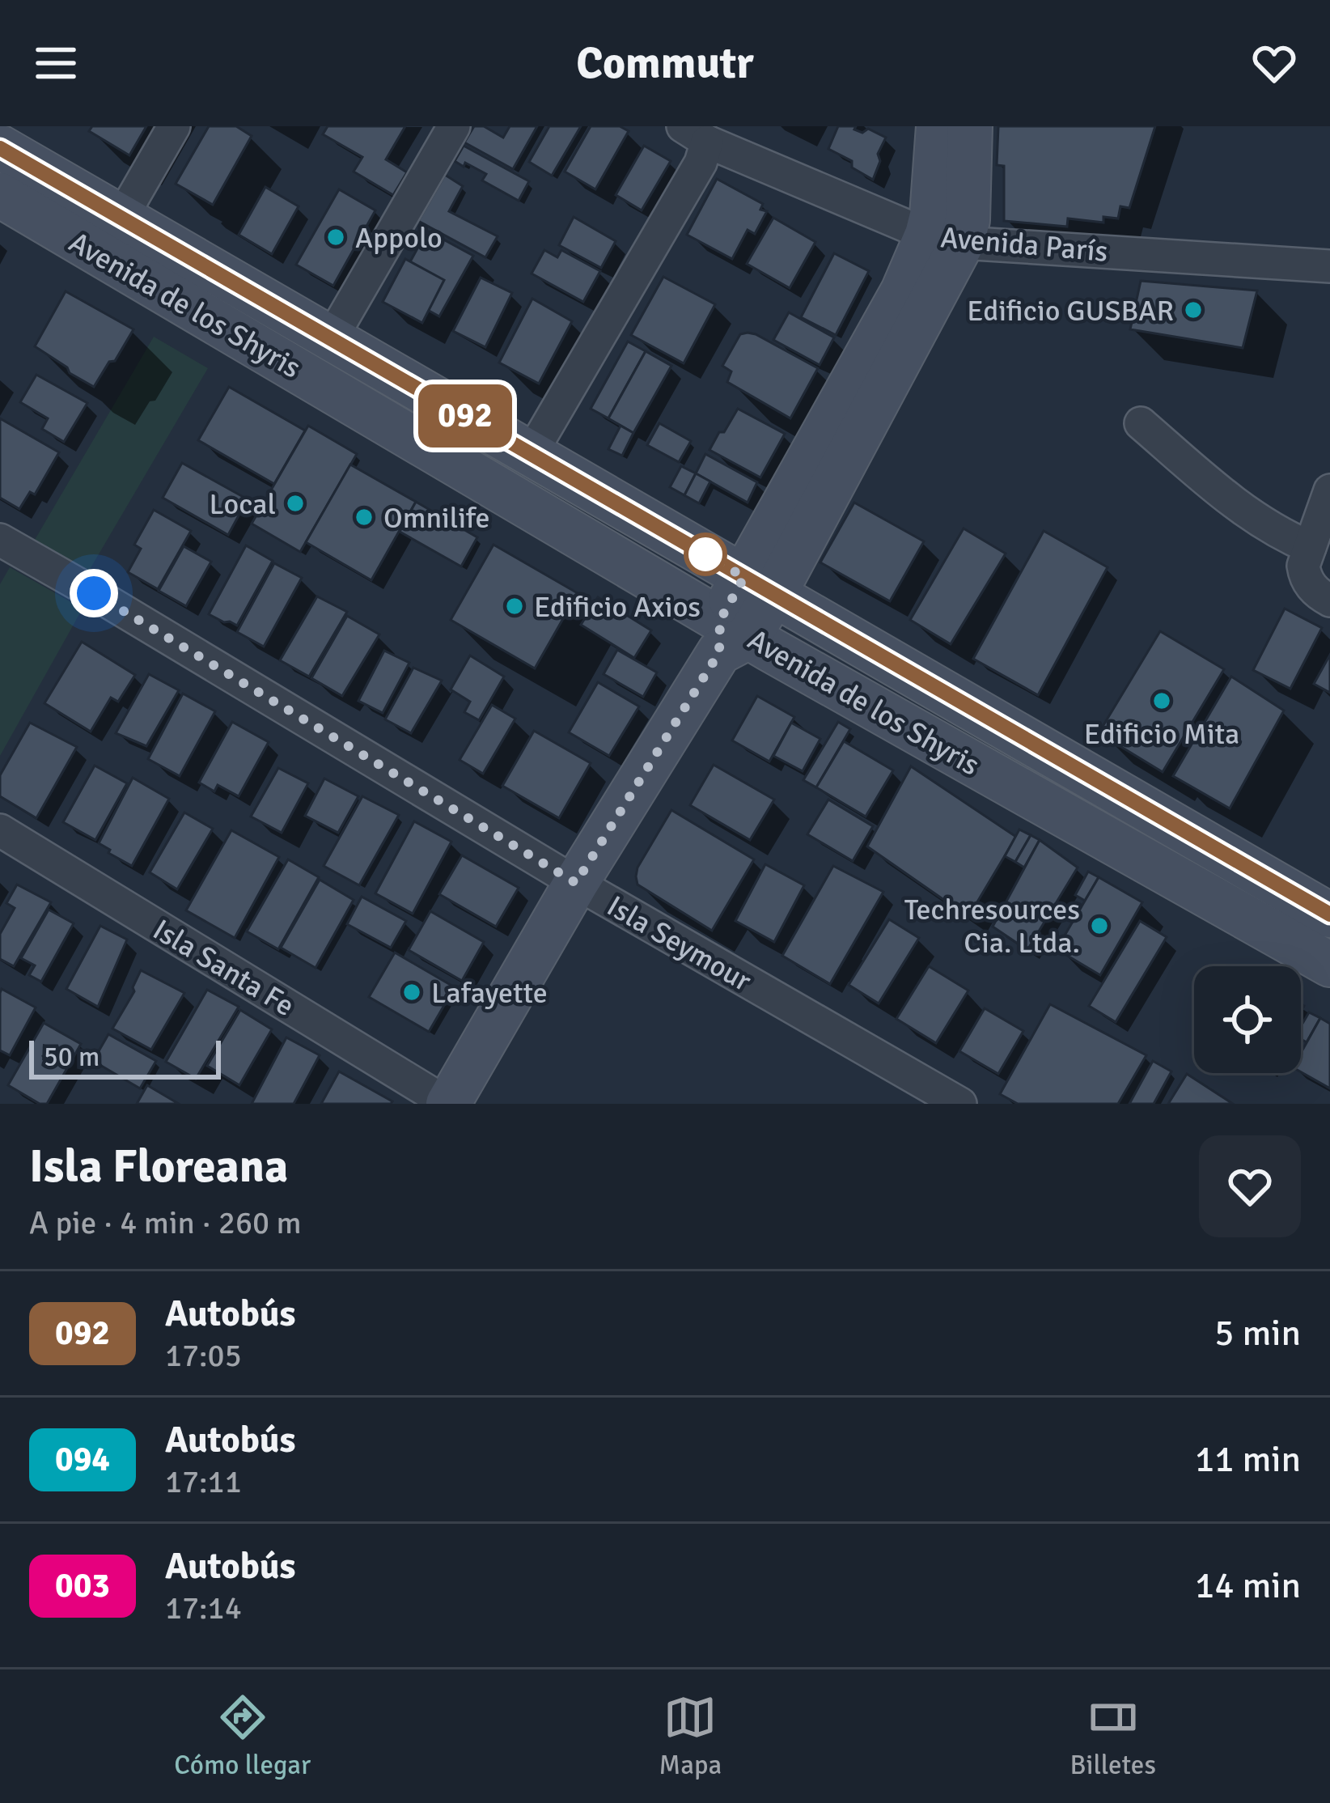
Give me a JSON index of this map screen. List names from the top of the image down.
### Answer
{
  "streets": {
    "main road": ["Avenida de los Shyris"],
    "street": ["Avenida París", "Isla Seymour", "Isla Santa Fe"]
  },
  "places": [
    "Appolo",
    "Edificio GUSBAR",
    "Local",
    "Omnilife",
    "Edificio Axios",
    "Edificio Mita",
    "Techresources Cia. Ltda.",
    "Lafayette"
  ],
  "lines": ["bus line 092"],
  "scale_bar": "50 m",
  "page": {
    "header": "Commutr",
    "on_map": "092",
    "scale": "50 m",
    "heading": ["Isla Floreana", "A pie · 4 min · 260 m"],
    "list": [
      {
        "mark": "092",
        "name": "Autobús",
        "note": "17:05",
        "value": "5 min"
      },
      {
        "mark": "094",
        "name": "Autobús",
        "note": "17:11",
        "value": "11 min"
      },
      {
        "mark": "003",
        "name": "Autobús",
        "note": "17:14",
        "value": "14 min"
      }
    ],
    "tabs": ["Cómo llegar", "Mapa", "Billetes"]
  }
}
